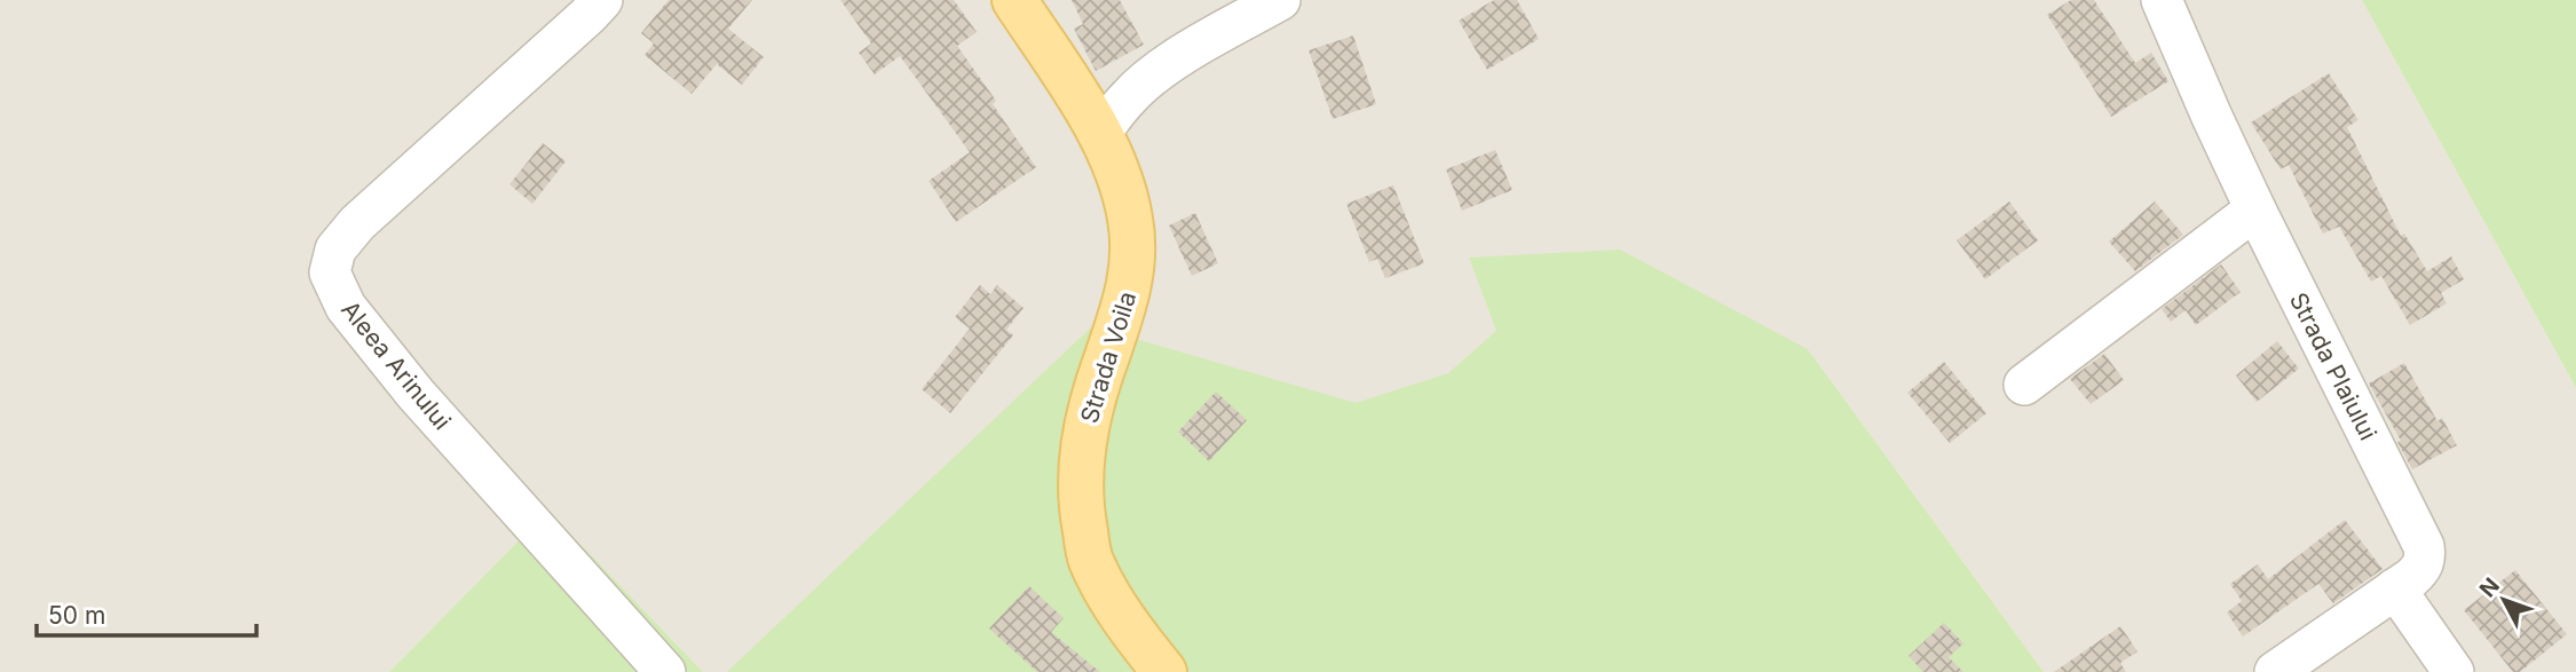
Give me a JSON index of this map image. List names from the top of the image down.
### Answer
{
  "streets": {
    "main road": ["Strada Voila"],
    "street": ["Aleea Arinului", "Strada Plaiului"]
  },
  "scale_bar": "50 m",
  "north": "top left"
}
